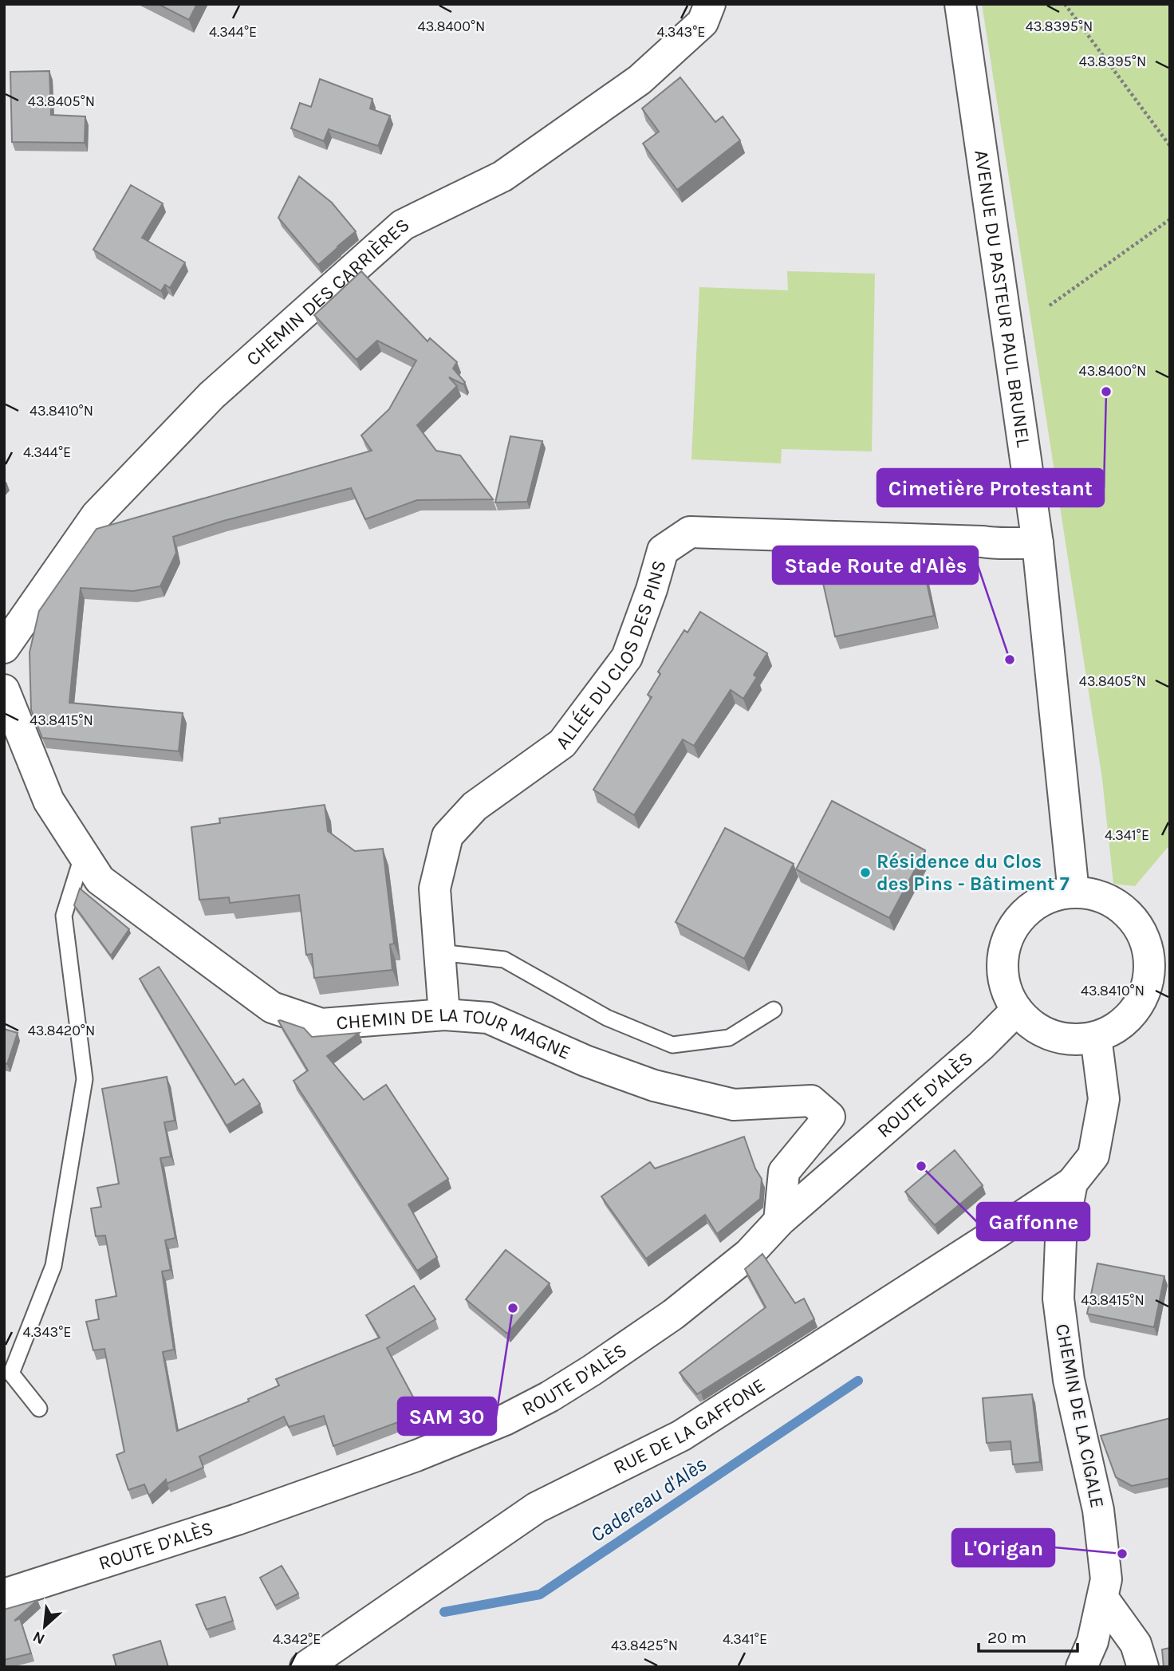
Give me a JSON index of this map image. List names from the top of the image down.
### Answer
{
  "streets": {
    "street": [
      "CHEMIN DES CARRIÈRES",
      "AVENUE DU PASTEUR PAUL BRUNEL",
      "ALLÉE DU CLOS DES PINS",
      "CHEMIN DE LA TOUR MAGNE",
      "ROUTE D'ALÈS",
      "CHEMIN DE LA CIGALE",
      "RUE DE LA GAFFONE"
    ]
  },
  "crossings": [
    ["AVENUE DU PASTEUR PAUL BRUNEL", "ALLÉE DU CLOS DES PINS"],
    ["AVENUE DU PASTEUR PAUL BRUNEL", "ROUTE D'ALÈS"],
    ["AVENUE DU PASTEUR PAUL BRUNEL", "CHEMIN DE LA CIGALE"],
    ["ALLÉE DU CLOS DES PINS", "CHEMIN DE LA TOUR MAGNE"],
    ["CHEMIN DE LA TOUR MAGNE", "ROUTE D'ALÈS"],
    ["ROUTE D'ALÈS", "CHEMIN DE LA CIGALE"],
    ["CHEMIN DE LA CIGALE", "RUE DE LA GAFFONE"]
  ],
  "water": ["Cadereau d'Alès"],
  "places": [
    "Cimetière Protestant",
    "Stade Route d'Alès",
    "Résidence du Clos des Pins - Bâtiment 7",
    "Gaffonne",
    "SAM 30",
    "L'Origan"
  ],
  "scale_bar": "20 m",
  "north": "bottom left",
  "coordinates": [
    "43.8400°N",
    "43.8395°N",
    "4.344°E",
    "4.343°E",
    "43.8405°N",
    "43.8410°N",
    "43.8415°N",
    "4.341°E",
    "43.8420°N",
    "4.342°E",
    "43.8425°N"
  ]
}
